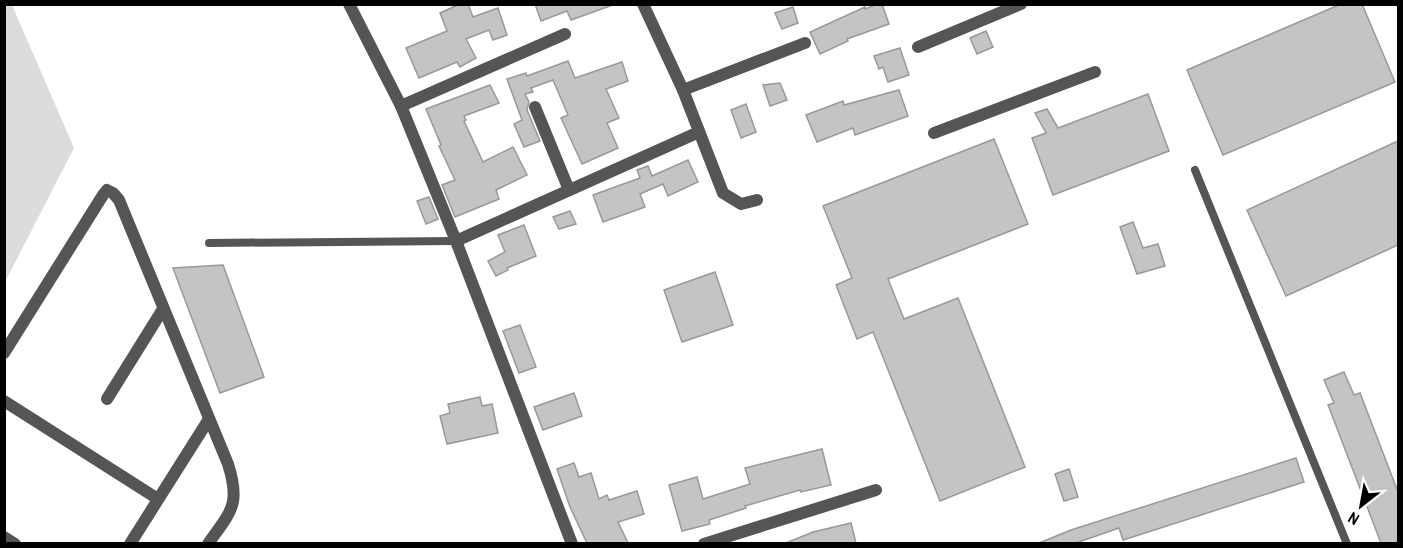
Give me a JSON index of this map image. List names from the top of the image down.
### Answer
{
  "north": "bottom left"
}
